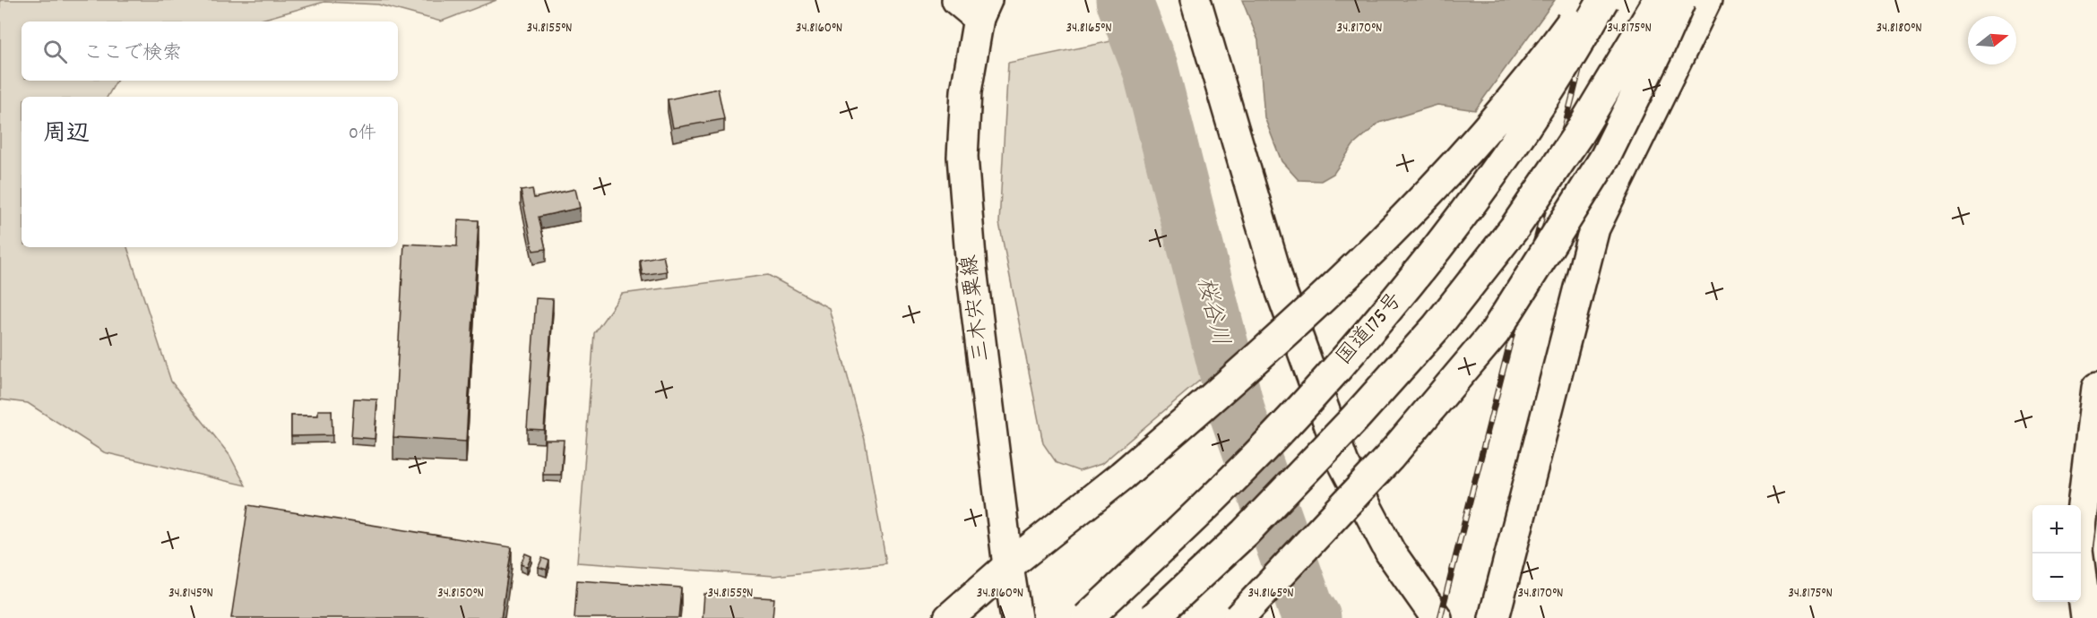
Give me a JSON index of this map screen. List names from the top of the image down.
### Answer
{
  "streets": {
    "main road": ["三木宍粟線", "国道175号"]
  },
  "water": ["桜谷川"],
  "north": "right",
  "page": {
    "search": "ここで検索",
    "heading": ["周辺", "0件"],
    "map_buttons": ["+", "−"]
  },
  "coordinates": [
    "34.8155°N",
    "34.8160°N",
    "34.8165°N",
    "34.8170°N",
    "34.8175°N",
    "34.8180°N",
    "34.8145°N",
    "34.8150°N"
  ]
}
